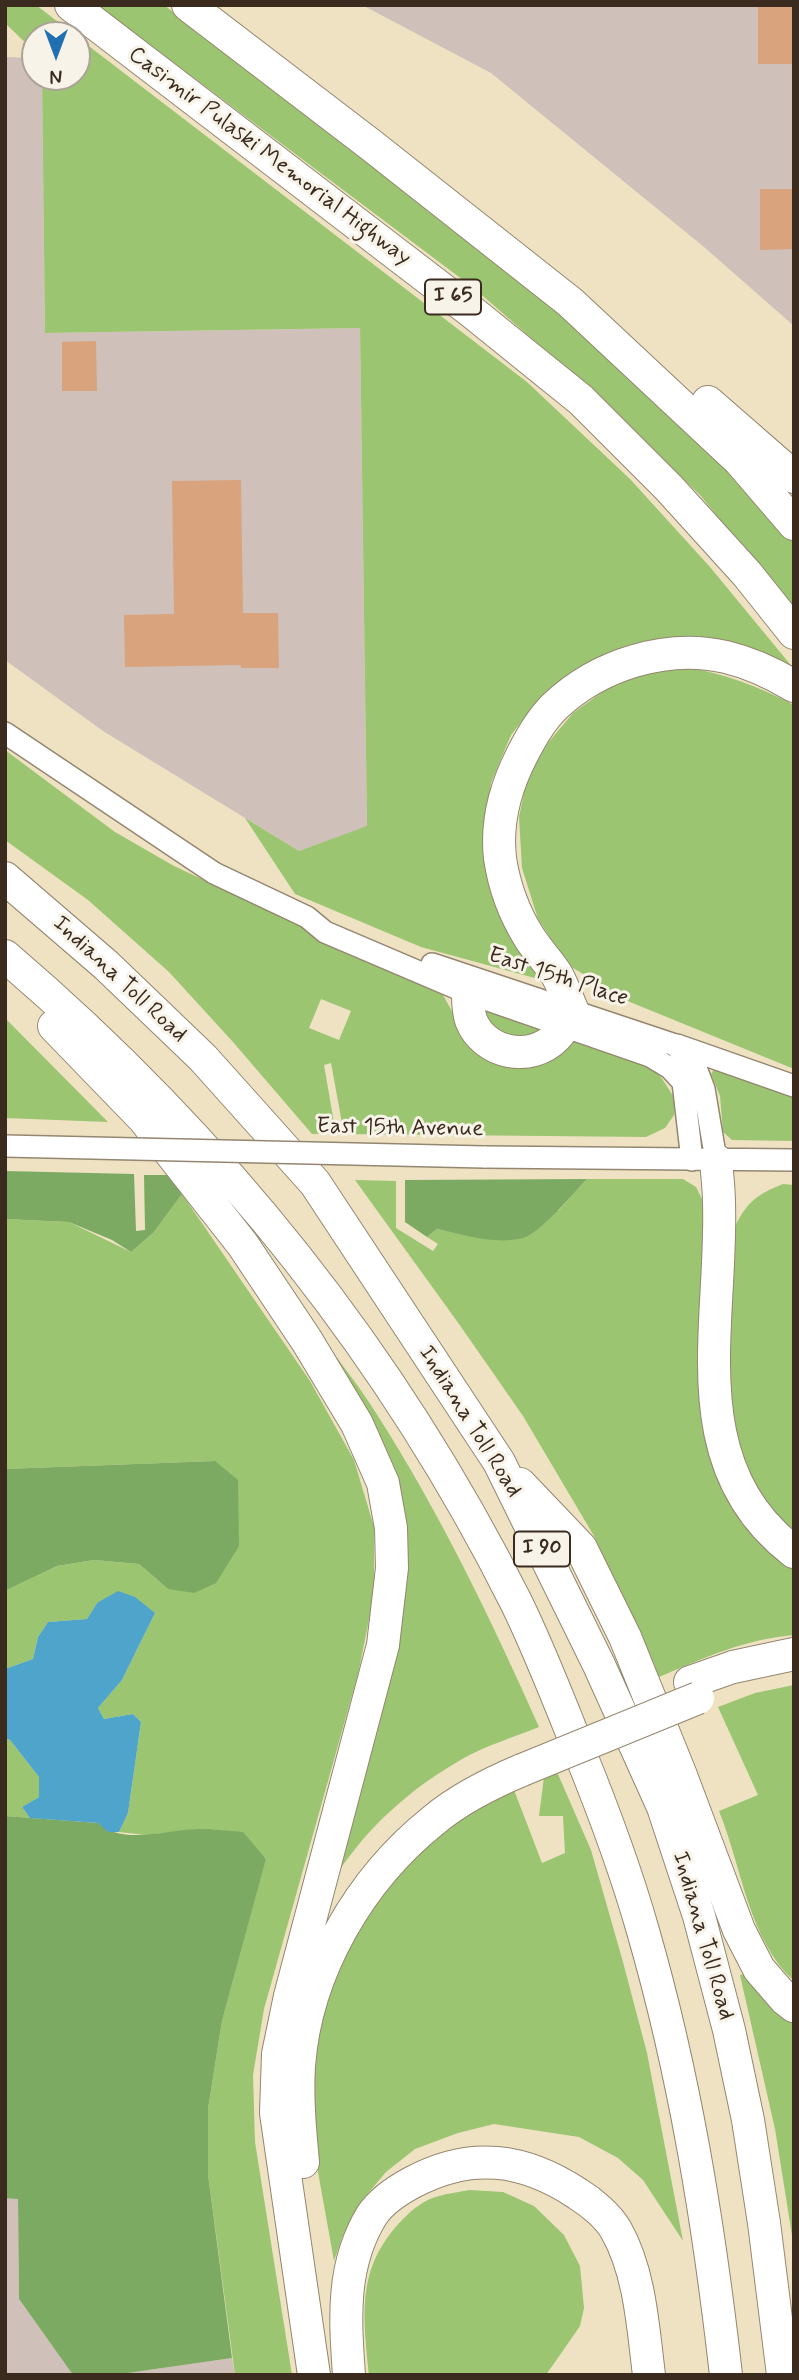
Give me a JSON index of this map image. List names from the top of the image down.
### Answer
{
  "streets": {
    "highway": [
      "Casimir Pulaski Memorial Highway",
      "I 65",
      "Indiana Toll Road",
      "I 90"
    ],
    "street": ["East 15th Place", "East 15th Avenue"]
  },
  "crossings": [
    ["East 15th Place", "East 15th Avenue"]
  ],
  "north": "bottom"
}
